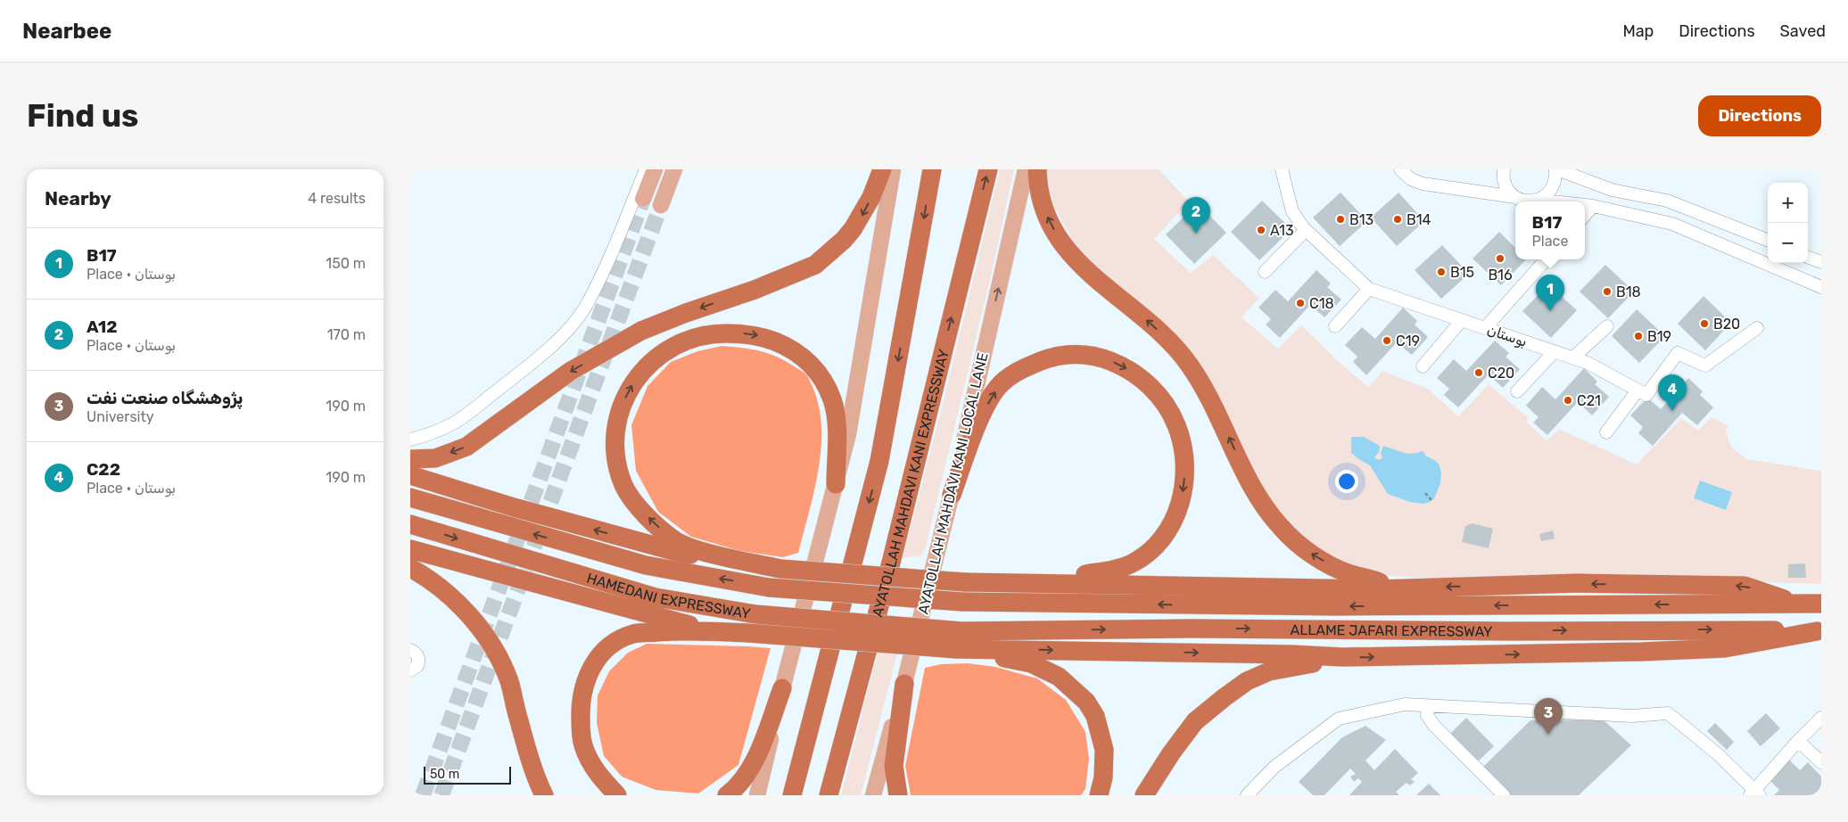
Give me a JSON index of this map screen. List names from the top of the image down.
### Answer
{
  "streets": {
    "highway": ["AYATOLLAH MAHDAVI KANI EXPRESSWAY", "HAMEDANI EXPRESSWAY", "ALLAME JAFARI EXPRESSWAY"],
    "main road": ["AYATOLLAH MAHDAVI KANI LOCAL LANE"],
    "street": ["بوستان"]
  },
  "crossings": [
    ["HAMEDANI EXPRESSWAY", "ALLAME JAFARI EXPRESSWAY"]
  ],
  "places": [
    "B13",
    "B14",
    "A13",
    "B16",
    "B15",
    "B18",
    "C18",
    "B20",
    "B19",
    "C19",
    "C20",
    "C21"
  ],
  "scale_bar": "50 m",
  "page": {
    "header": "Nearbee",
    "nav": ["Map", "Directions", "Saved"],
    "buttons": "Directions",
    "title": "Find us",
    "heading": ["Nearby", "4 results"],
    "map_buttons": ["+", "−"],
    "pins": [
      "2",
      "1",
      "4",
      "3"
    ],
    "popup": ["B17", "Place"],
    "list": [
      {
        "mark": "1",
        "name": "B17",
        "note": "Place · بوستان",
        "value": "150 m"
      },
      {
        "mark": "2",
        "name": "A12",
        "note": "Place · بوستان",
        "value": "170 m"
      },
      {
        "mark": "3",
        "name": "پژوهشگاه صنعت نفت",
        "note": "University",
        "value": "190 m"
      },
      {
        "mark": "4",
        "name": "C22",
        "note": "Place · بوستان",
        "value": "190 m"
      }
    ],
    "scale": "50 m"
  }
}
